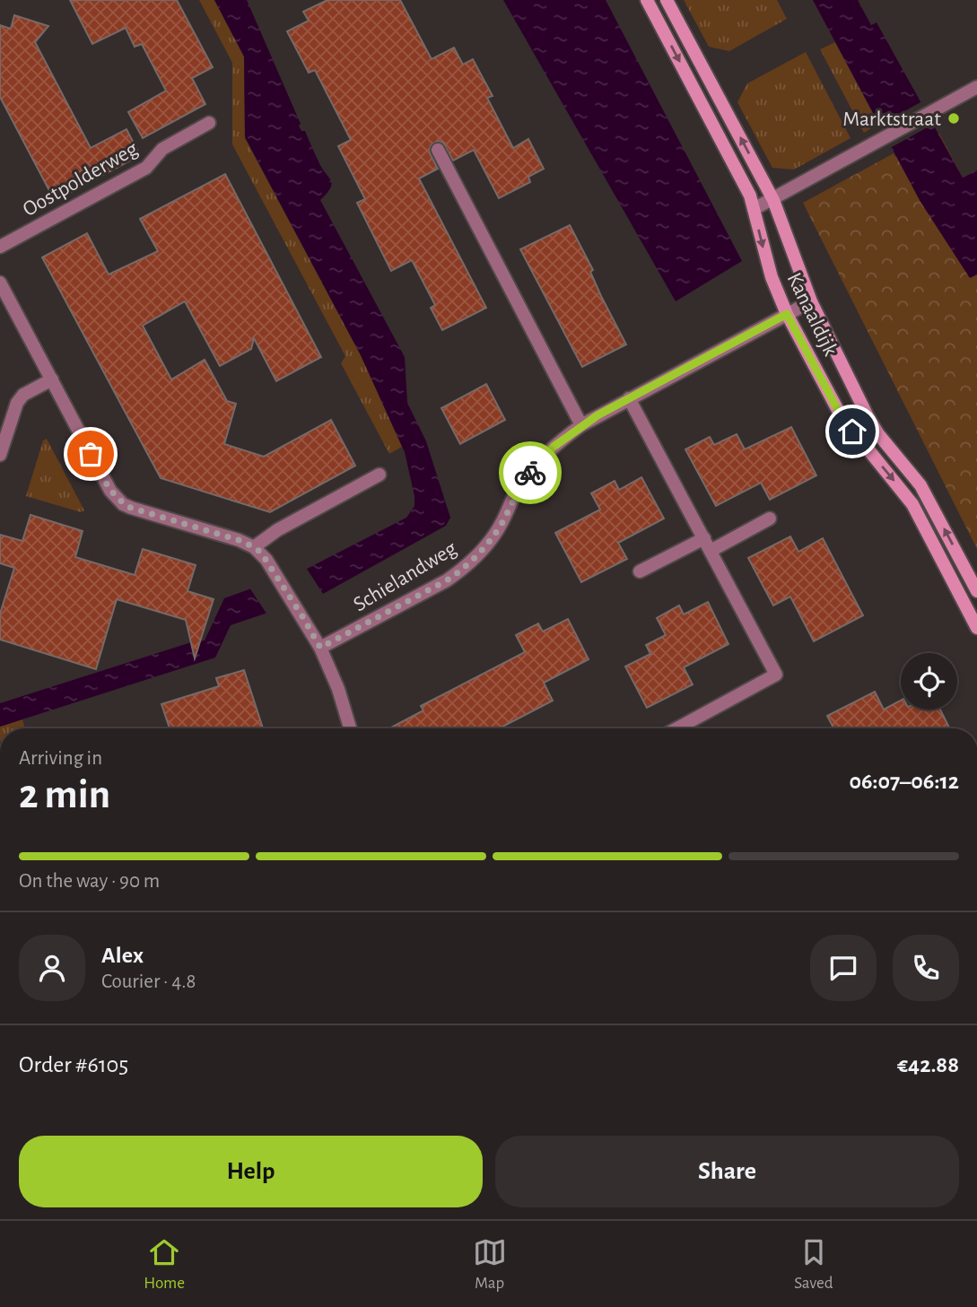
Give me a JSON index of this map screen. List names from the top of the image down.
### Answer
{
  "streets": {
    "main road": ["Kanaaldijk"],
    "street": ["Oostpolderweg", "Schielandweg"]
  },
  "crossings": [
    ["Kanaaldijk", "Schielandweg"]
  ],
  "places": ["Marktstraat"],
  "page": {
    "heading": ["2 min", "Arriving in", "06:07–06:12"],
    "panel": [
      "Alex",
      "Courier · 4.8",
      "Order #6105",
      "€42.88"
    ],
    "bar": "On the way · 90 m",
    "buttons": ["Help", "Share"],
    "tabs": ["Home", "Map", "Saved"]
  }
}
